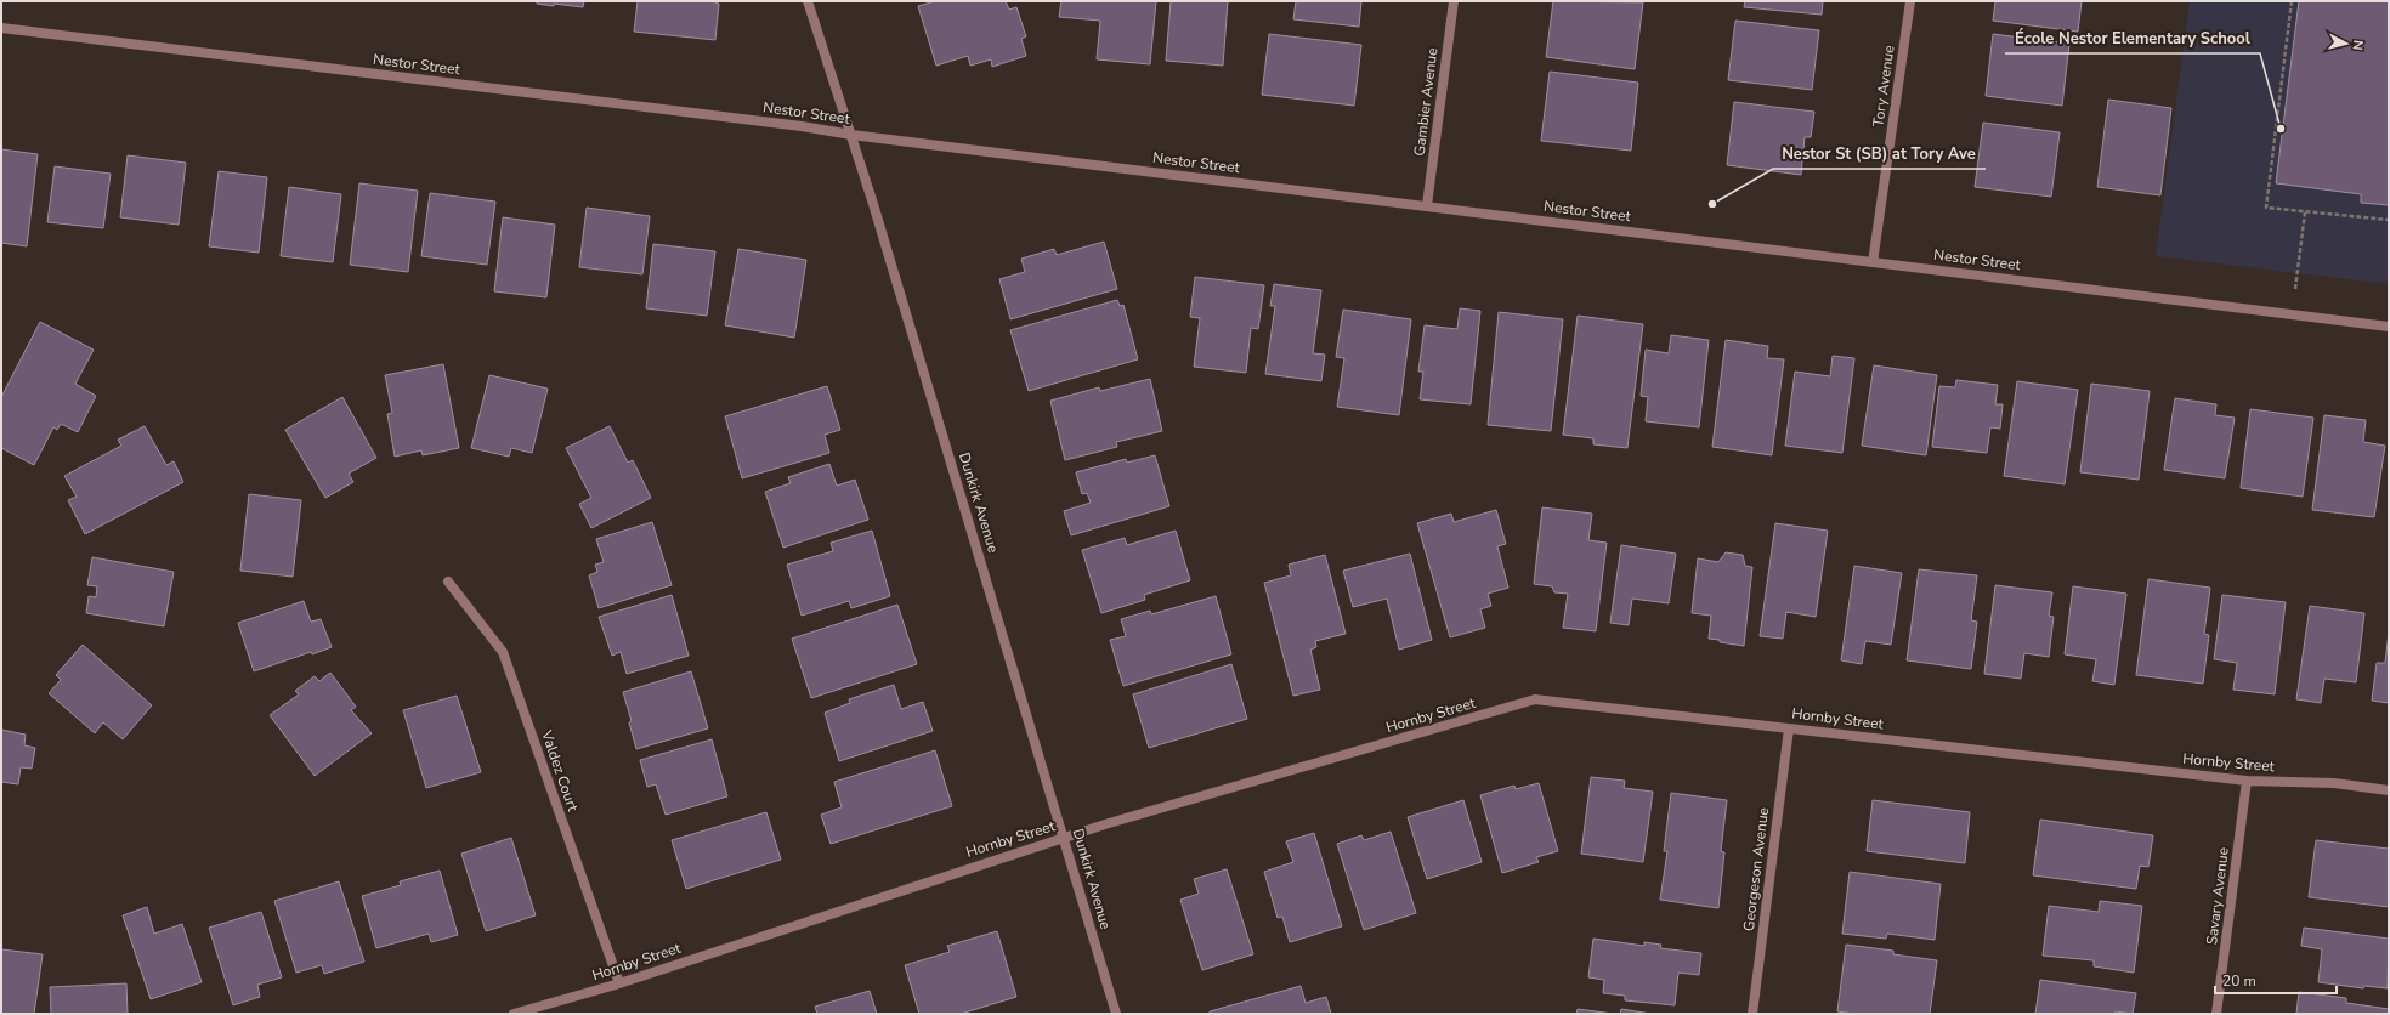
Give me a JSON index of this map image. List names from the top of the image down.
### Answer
{
  "streets": {
    "street": [
      "Nestor Street",
      "Tory Avenue",
      "Gambier Avenue",
      "Dunkirk Avenue",
      "Hornby Street",
      "Valdez Court",
      "Georgeson Avenue",
      "Savary Avenue"
    ]
  },
  "crossings": [
    ["Nestor Street", "Tory Avenue"],
    ["Nestor Street", "Gambier Avenue"],
    ["Nestor Street", "Dunkirk Avenue"],
    ["Dunkirk Avenue", "Hornby Street"],
    ["Hornby Street", "Valdez Court"],
    ["Hornby Street", "Georgeson Avenue"],
    ["Hornby Street", "Savary Avenue"]
  ],
  "places": ["École Nestor Elementary School", "Nestor St (SB) at Tory Ave"],
  "scale_bar": "20 m",
  "north": "right"
}
